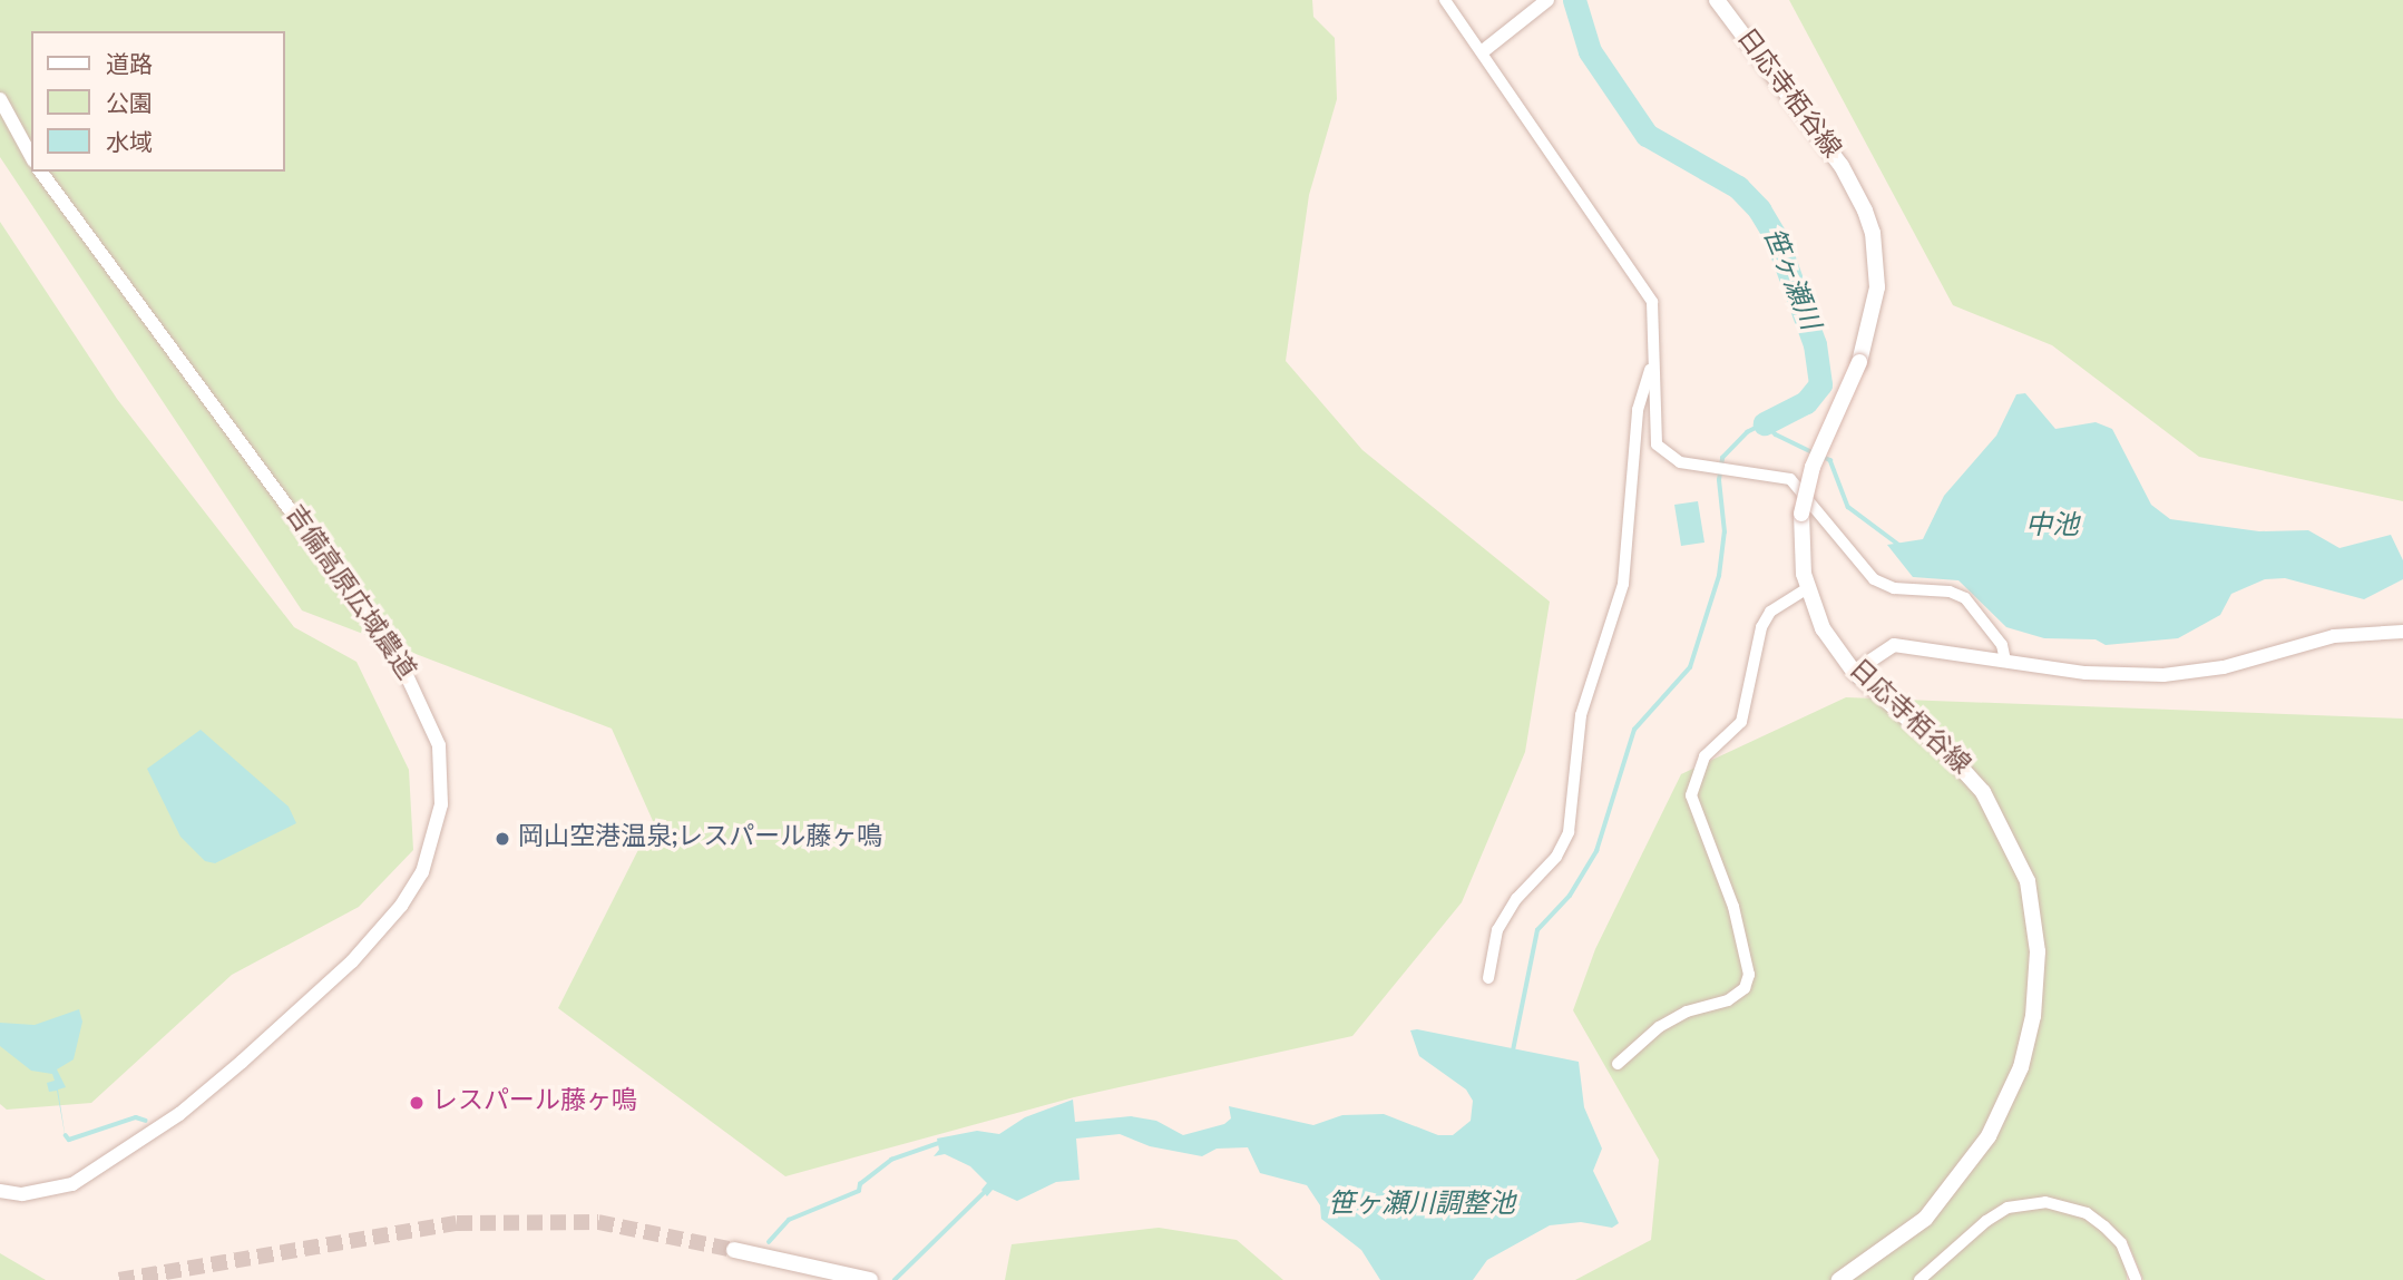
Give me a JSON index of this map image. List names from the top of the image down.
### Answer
{
  "streets": {
    "main road": ["日応寺栢谷線"],
    "street": ["吉備高原広域農道"]
  },
  "water": ["笹ヶ瀬川", "中池", "笹ヶ瀬川調整池"],
  "places": ["岡山空港温泉;レスパール藤ヶ鳴", "レスパール藤ヶ鳴"],
  "legend": ["道路", "公園", "水域"]
}
